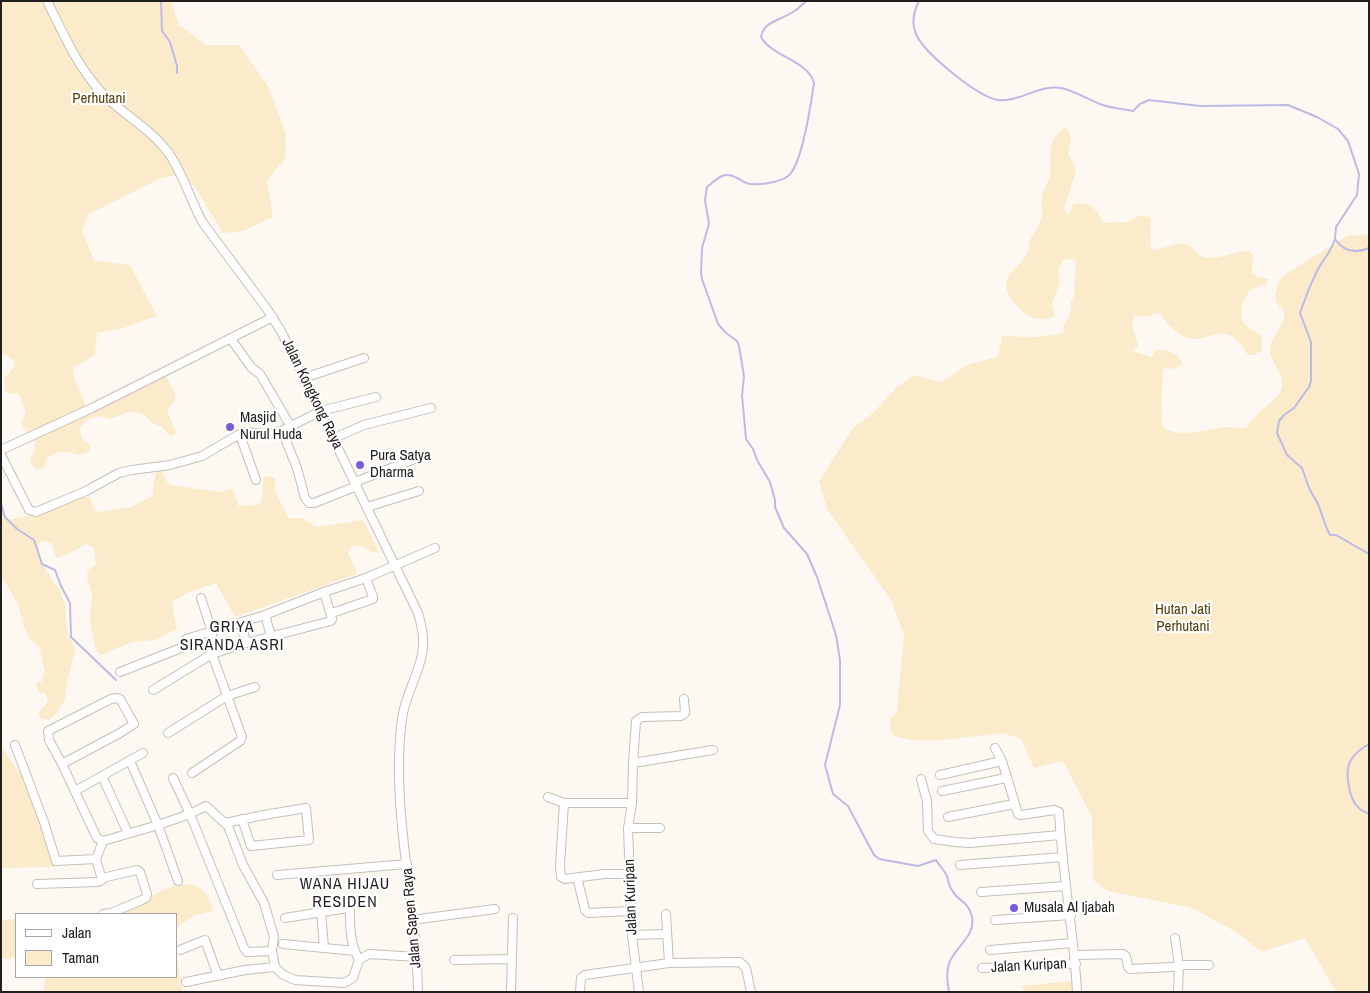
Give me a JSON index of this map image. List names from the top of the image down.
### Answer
{
  "streets": {
    "street": ["Jalan Kongkong Raya", "Jalan Kuripan", "Jalan Sapen Raya"]
  },
  "crossings": [
    ["Jalan Kongkong Raya", "Jalan Sapen Raya"]
  ],
  "districts": ["GRIYA SIRANDA ASRI", "WANA HIJAU RESIDEN"],
  "parks": ["Perhutani", "Hutan Jati Perhutani"],
  "places": ["Masjid Nurul Huda", "Pura Satya Dharma", "Musala Al Ijabah"],
  "legend": ["Jalan", "Taman"]
}
